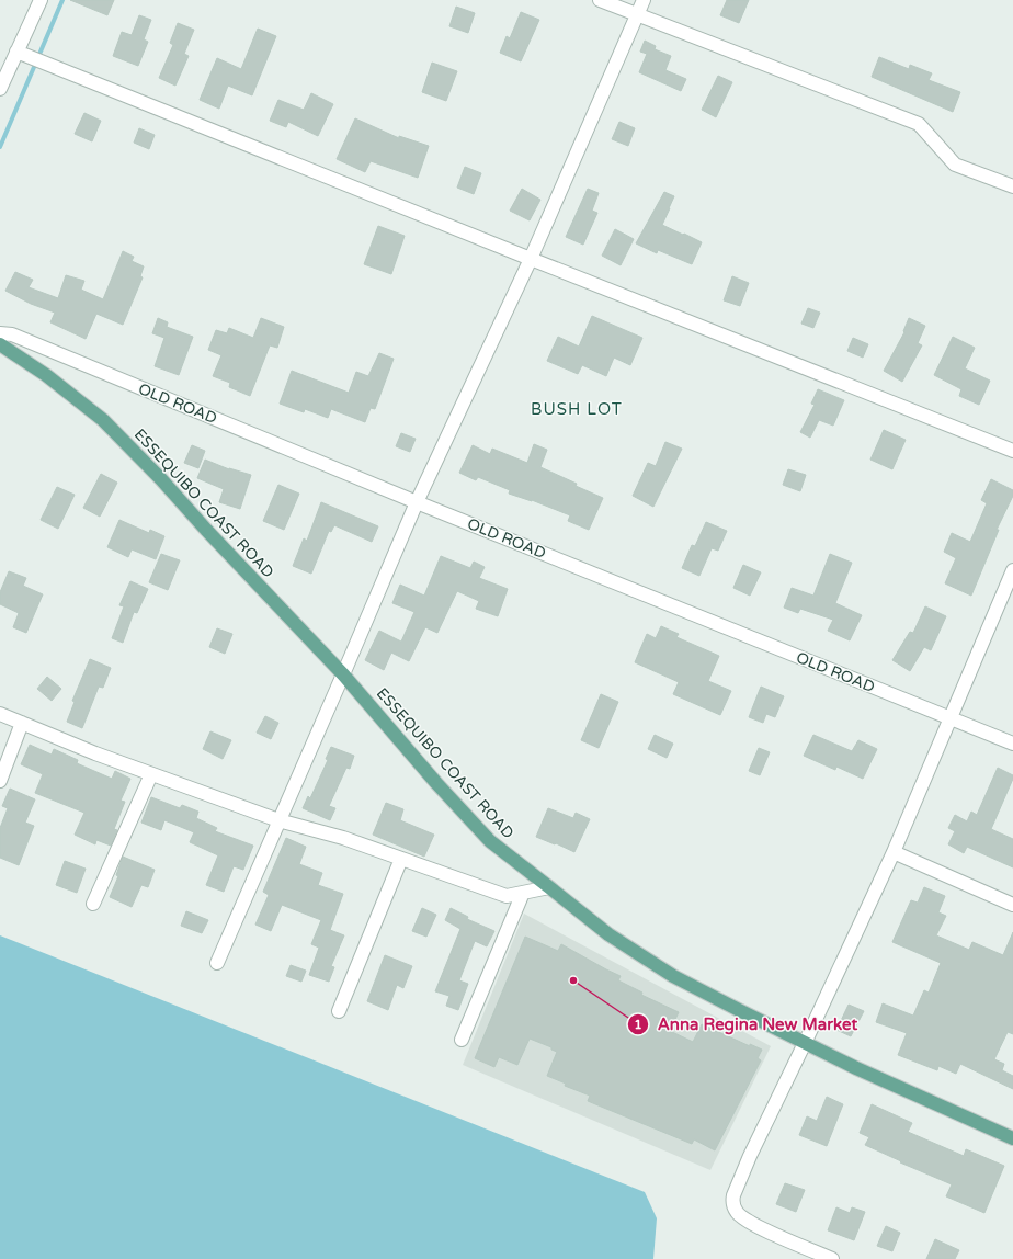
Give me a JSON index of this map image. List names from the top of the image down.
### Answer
{
  "streets": {
    "main road": ["ESSEQUIBO COAST ROAD"],
    "street": ["OLD ROAD"]
  },
  "districts": ["BUSH LOT"],
  "places": ["Anna Regina New Market"]
}
